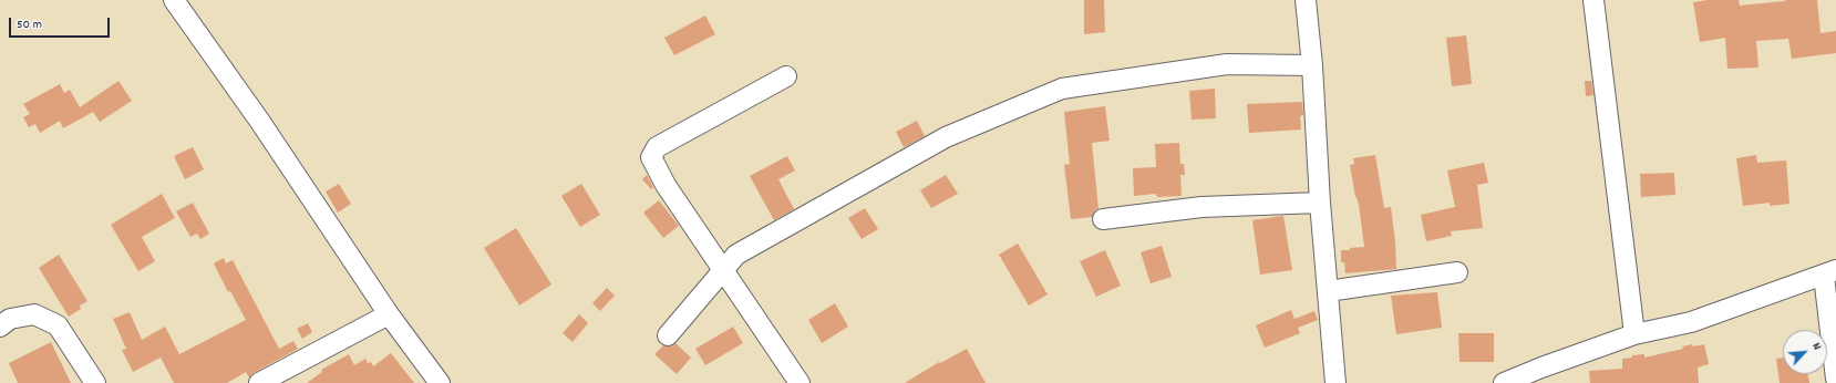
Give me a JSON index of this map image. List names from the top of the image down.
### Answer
{
  "scale_bar": "50 m",
  "north": "top right"
}
